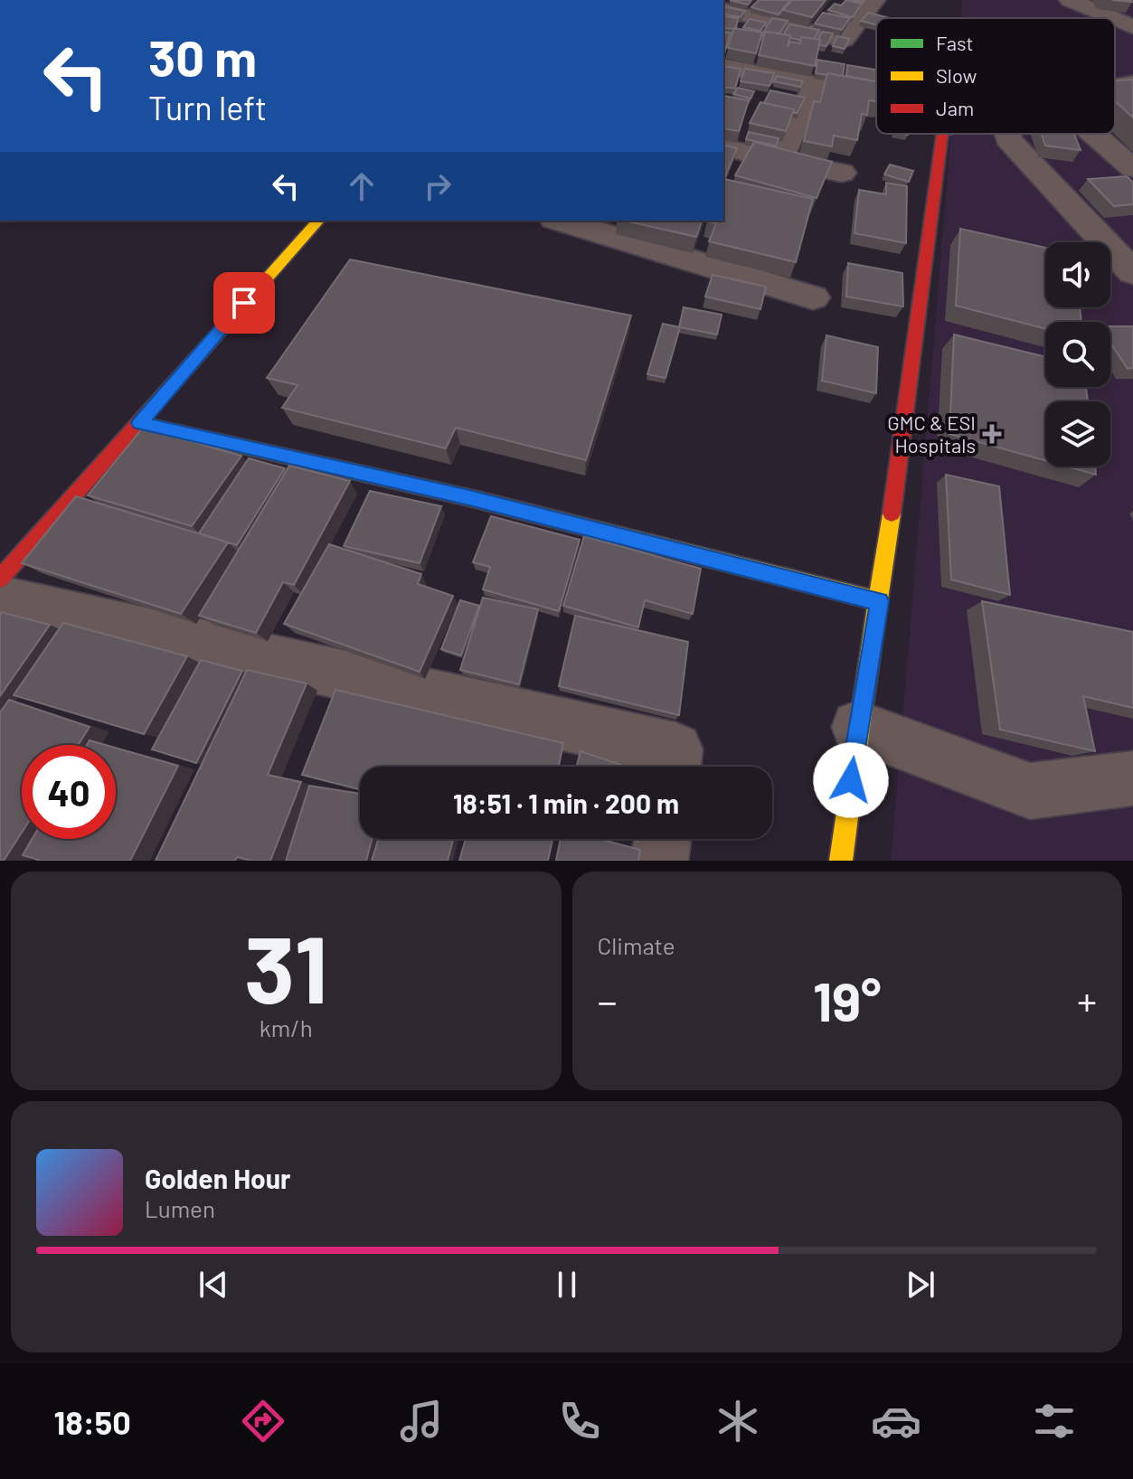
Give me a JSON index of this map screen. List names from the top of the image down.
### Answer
{
  "places": {
    "health": ["GMC & ESI Hospitals"]
  },
  "legend": ["Fast", "Slow", "Jam"],
  "page": {
    "turn": ["30 m", "Turn left"],
    "limit": "40",
    "trip": "18:51 · 1 min · 200 m",
    "tile": [
      ["31", "km/h"],
      "Climate"
    ],
    "heat": ["−", "19°", "+"],
    "song": ["Golden Hour", "Lumen"],
    "tabs": "18:50"
  }
}
